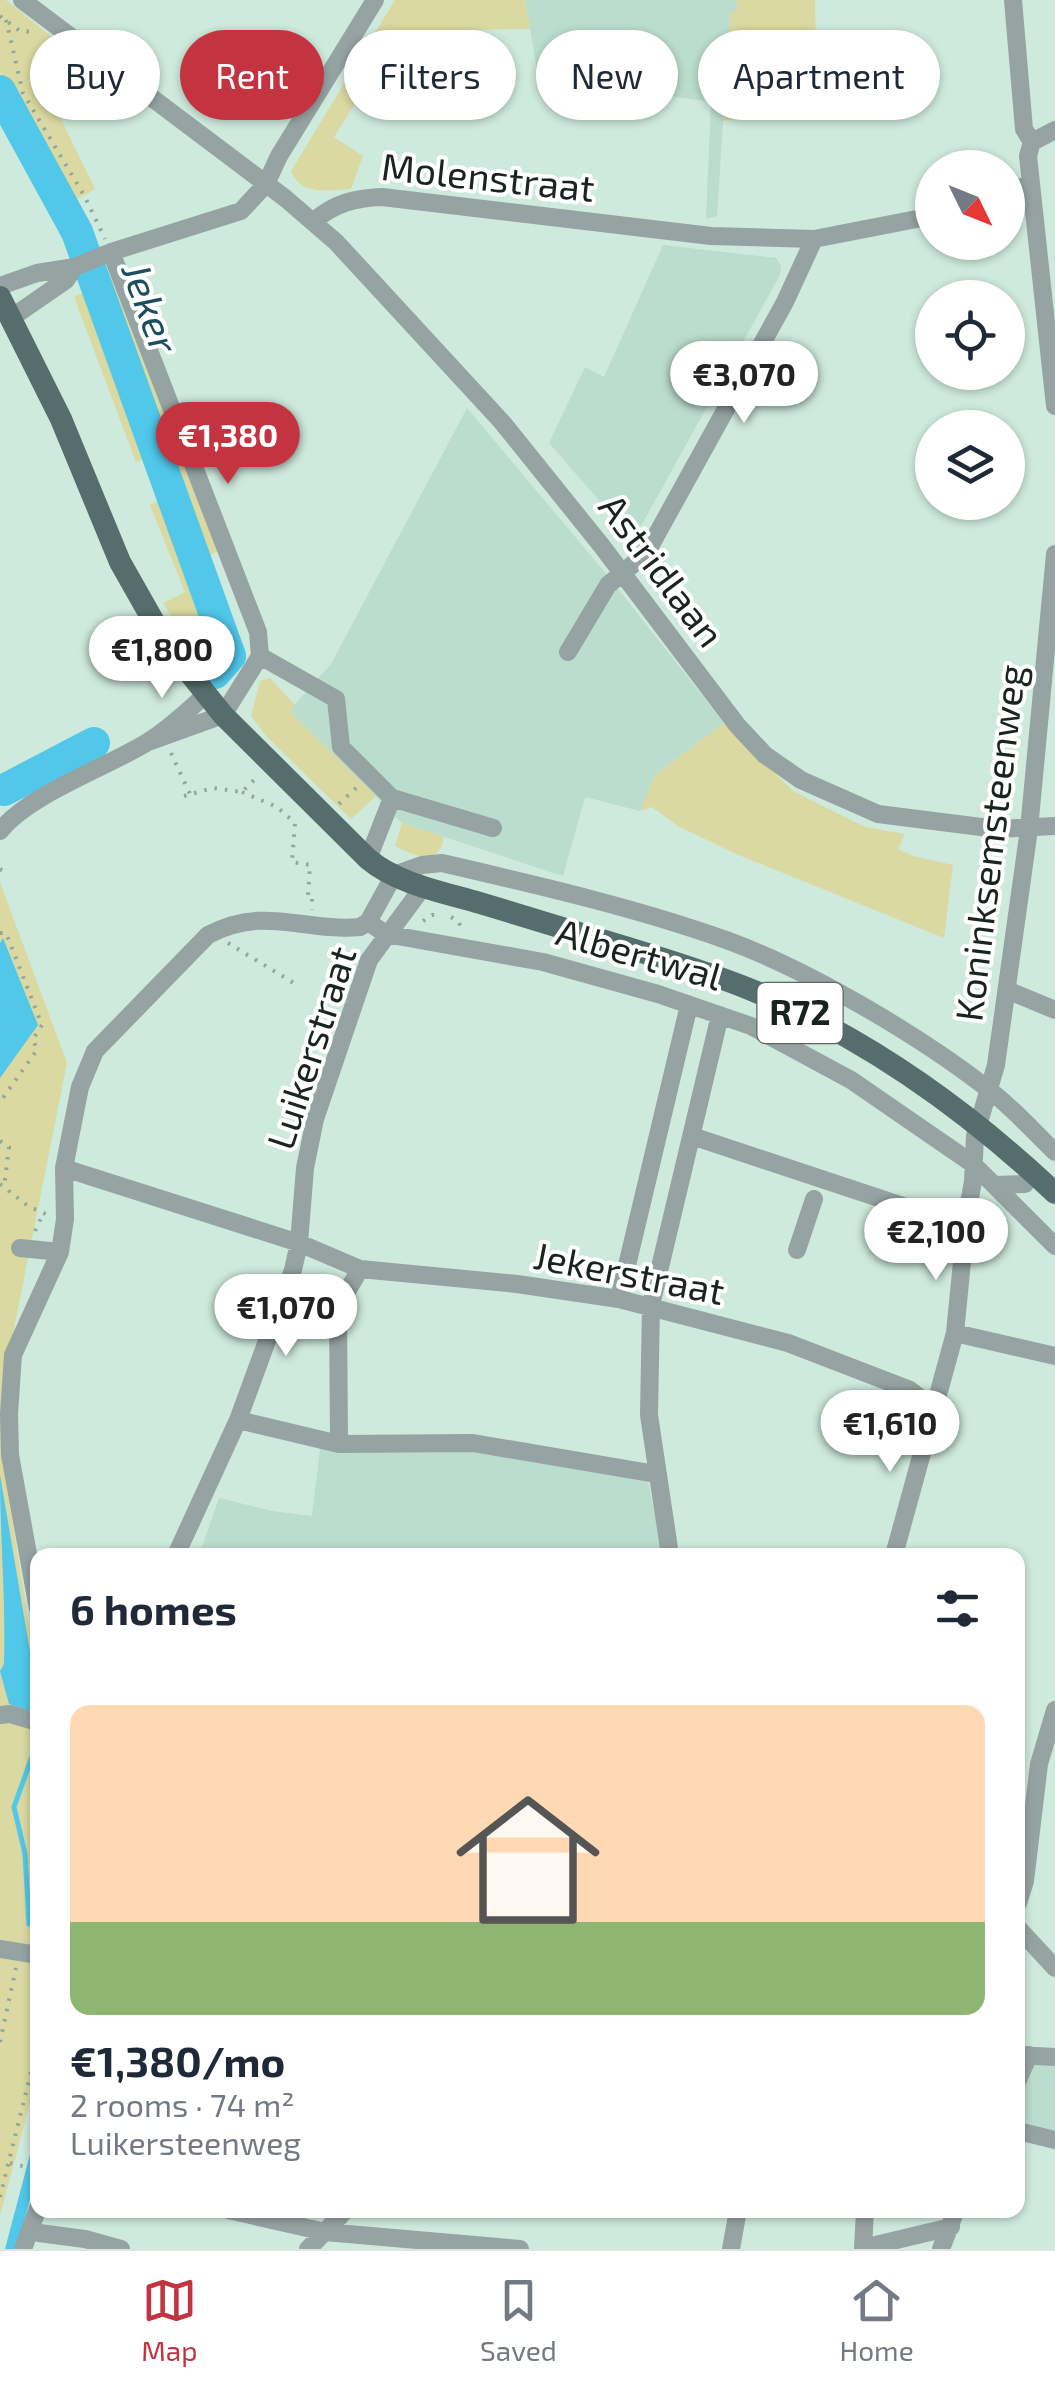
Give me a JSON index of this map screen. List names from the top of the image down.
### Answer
{
  "streets": {
    "main road": ["Albertwal", "R72"],
    "street": [
      "Molenstraat",
      "Astridlaan",
      "Koninksemsteenweg",
      "Luikerstraat",
      "Jekerstraat"
    ]
  },
  "crossings": [
    ["Molenstraat", "Astridlaan"],
    ["Astridlaan", "Koninksemsteenweg"],
    ["Koninksemsteenweg", "Albertwal"],
    ["Koninksemsteenweg", "R72"],
    ["Koninksemsteenweg", "Jekerstraat"],
    ["Albertwal", "R72"],
    ["Albertwal", "Luikerstraat"],
    ["Luikerstraat", "Jekerstraat"]
  ],
  "water": ["Jeker"],
  "north": "bottom right",
  "page": {
    "chip": [
      "Buy",
      "Rent",
      "Filters",
      "New",
      "Apartment"
    ],
    "price": [
      "€3,070",
      "€1,380",
      "€1,800",
      "€2,100",
      "€1,070",
      "€1,610"
    ],
    "heading": "6 homes",
    "list": [
      {
        "name": "€1,380/mo",
        "note": "2 rooms · 74 m² · Luikersteenweg"
      }
    ],
    "tabs": ["Map", "Saved", "Home"]
  }
}
